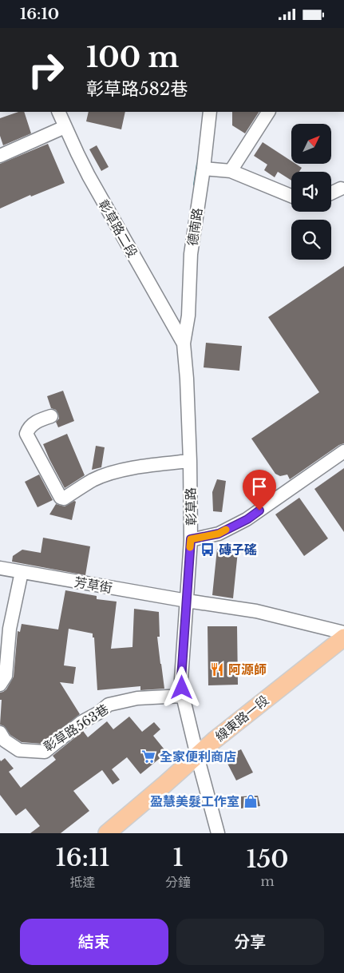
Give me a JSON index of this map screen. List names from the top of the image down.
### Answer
{
  "streets": {
    "main road": ["線東路一段"],
    "street": [
      "德南路",
      "彰草路二段",
      "彰草路",
      "芳草街",
      "彰草路563巷"
    ]
  },
  "crossings": [
    ["德南路", "彰草路二段"],
    ["德南路", "彰草路"],
    ["彰草路二段", "彰草路"],
    ["彰草路", "芳草街"],
    ["彰草路", "線東路一段"],
    ["彰草路", "彰草路563巷"]
  ],
  "places": {
    "bus stop": ["磚子磘"],
    "restaurant": ["阿源師"],
    "supermarket": ["全家便利商店"],
    "shop": ["盈慧美髮工作室"]
  },
  "north": "top right",
  "page": {
    "status": "16:10",
    "turn": ["100 m", "彰草路582巷"],
    "eta": [
      "16:11",
      "抵達",
      "1",
      "分鐘",
      "150",
      "m"
    ],
    "buttons": ["結束", "分享"]
  }
}
